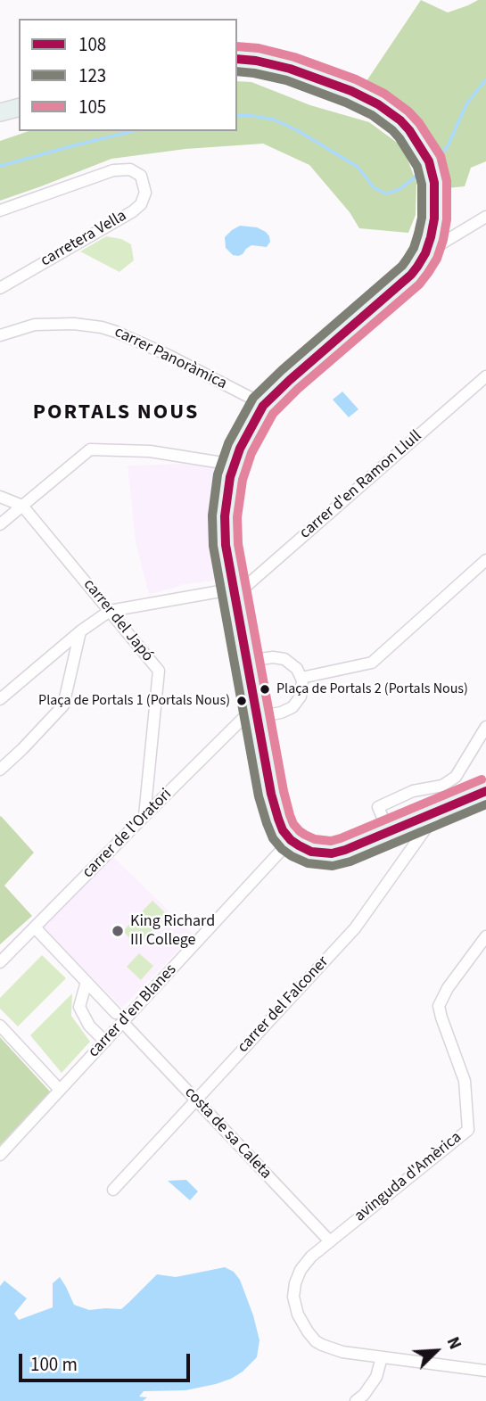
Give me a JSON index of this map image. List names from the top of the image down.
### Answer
{
  "streets": {
    "street": [
      "carretera Vella",
      "carrer Panoràmica",
      "carrer d'en Ramon Llull",
      "carrer del Japó",
      "carrer de l'Oratori",
      "carrer del Falconer",
      "carrer d'en Blanes",
      "costa de sa Caleta",
      "avinguda d'Amèrica"
    ]
  },
  "crossings": [
    ["carrer del Japó", "carrer de l'Oratori"],
    ["carrer del Falconer", "costa de sa Caleta"],
    ["costa de sa Caleta", "avinguda d'Amèrica"]
  ],
  "districts": ["PORTALS NOUS"],
  "places": ["Plaça de Portals 2 (Portals Nous)", "Plaça de Portals 1 (Portals Nous)", "King Richard III College"],
  "lines": ["transit line 105", "transit line 108", "transit line 123"],
  "legend": ["108", "123", "105"],
  "scale_bar": "100 m",
  "north": "top right"
}
